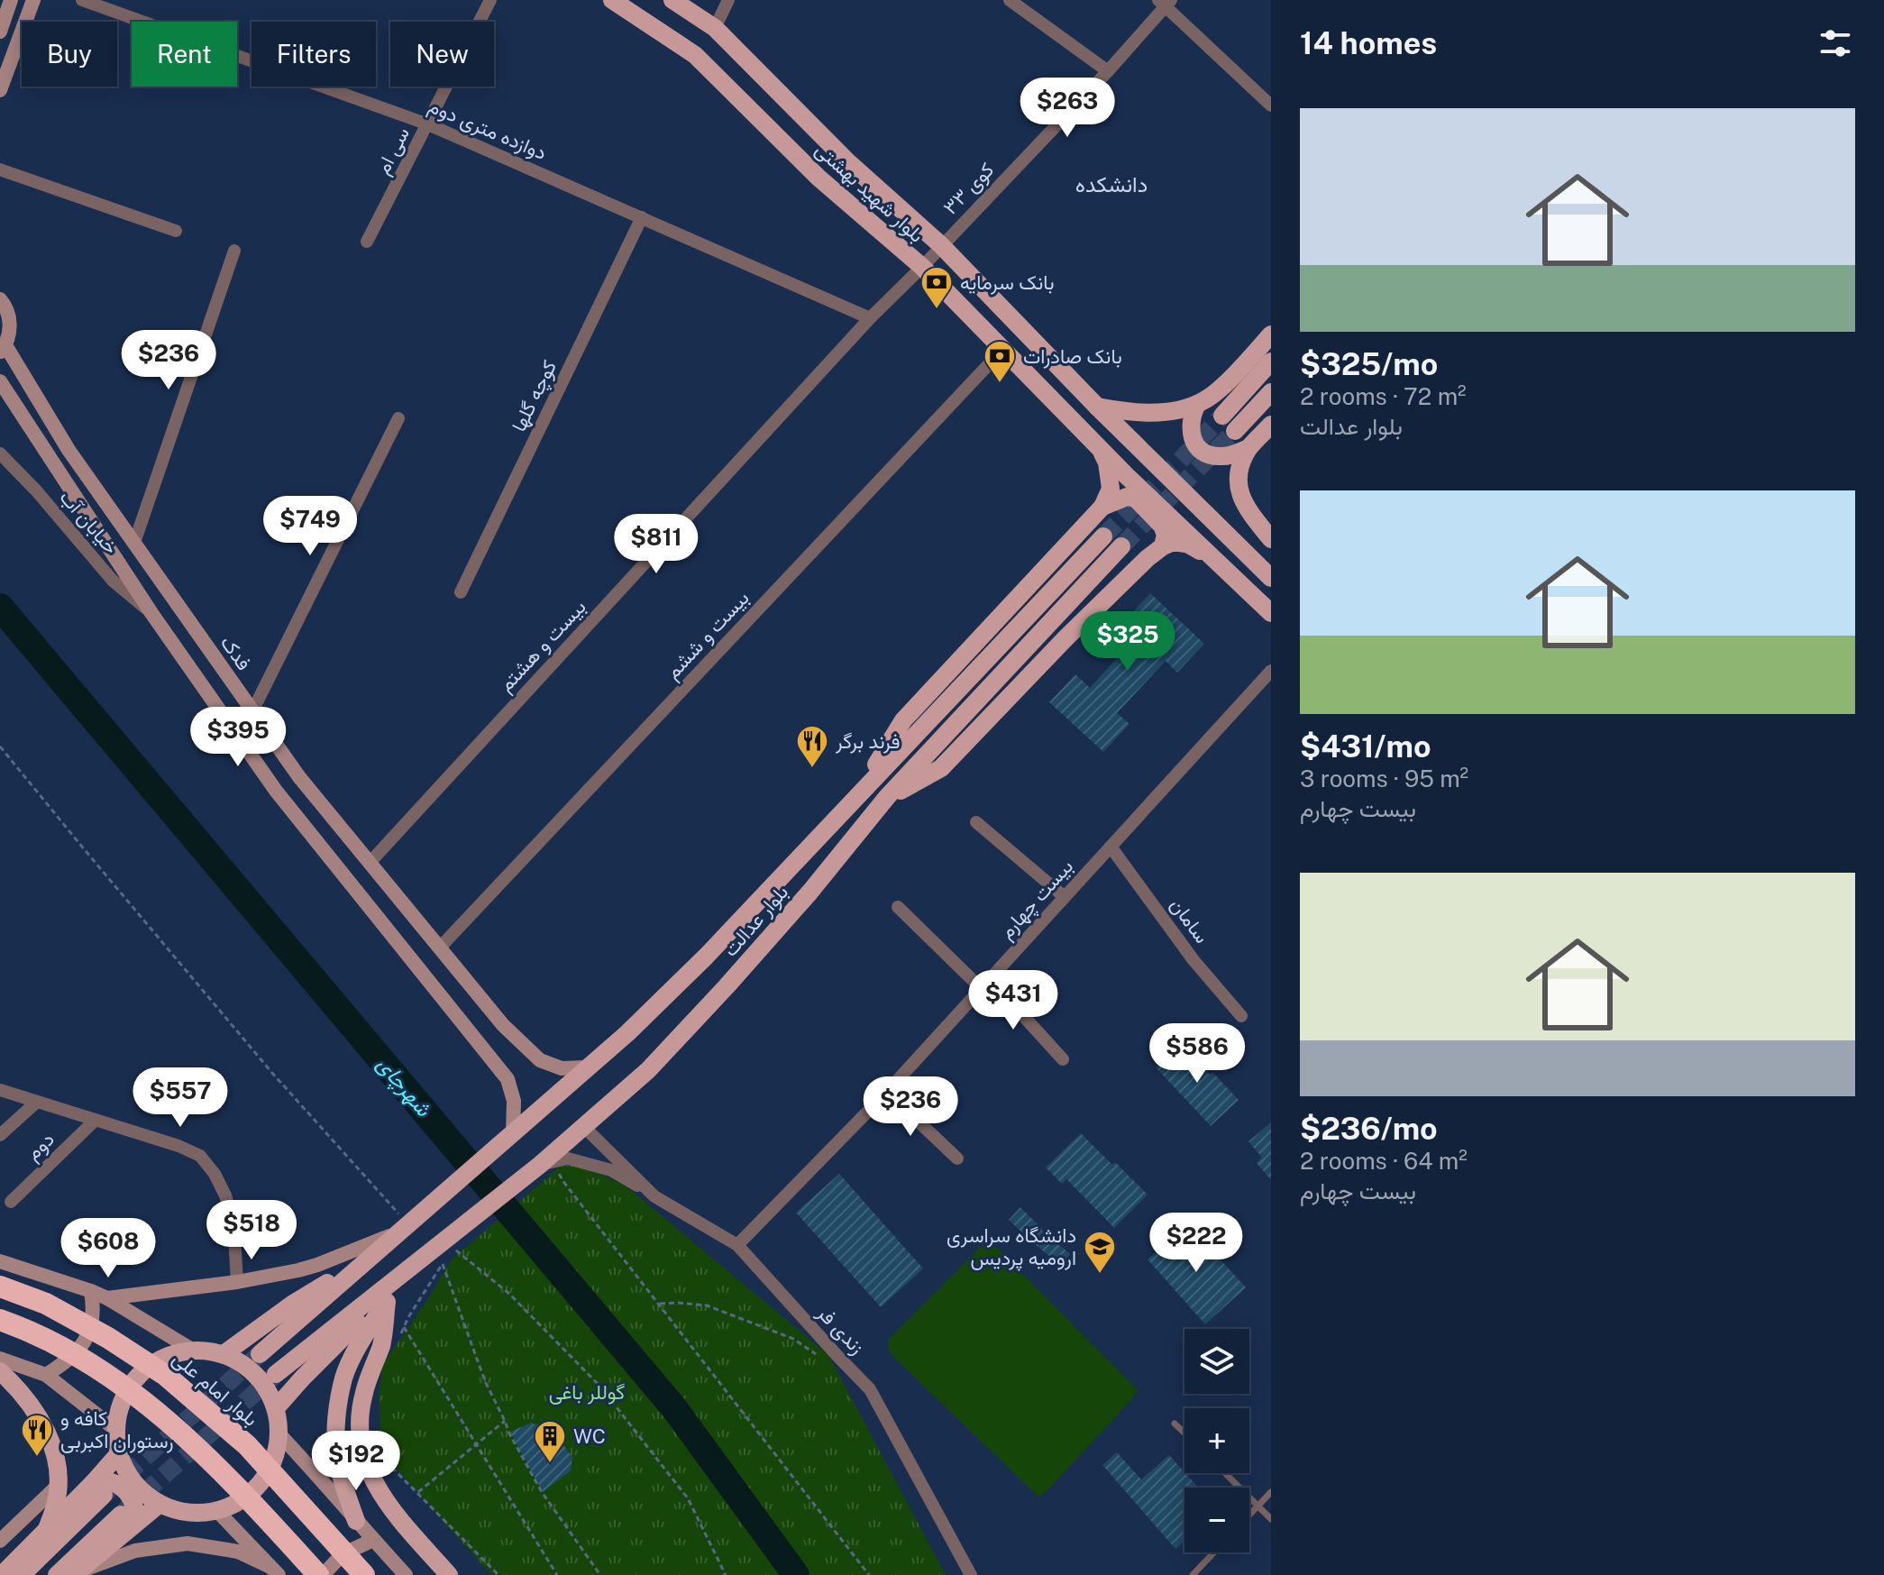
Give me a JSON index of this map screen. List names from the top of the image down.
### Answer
{
  "streets": {
    "highway": ["بلوار امام علی"],
    "main road": ["بلوار شهید بهشتی", "بلوار عدالت"],
    "street": [
      "دوازده متری دوم",
      "سی ام",
      "کوی ۳۳",
      "کوچه گلها",
      "خیابان آب",
      "بیست و ششم",
      "بیست و هشتم",
      "فدک",
      "بیست چهارم",
      "سامان",
      "دوم",
      "زندی فر"
    ]
  },
  "crossings": [
    ["دوازده متری دوم", "سی ام"],
    ["دوازده متری دوم", "کوچه گلها"],
    ["دوازده متری دوم", "بیست و هشتم"],
    ["کوی ۳۳", "بلوار شهید بهشتی"],
    ["کوی ۳۳", "بیست و هشتم"],
    ["بلوار شهید بهشتی", "بیست و ششم"],
    ["بلوار شهید بهشتی", "بیست و هشتم"],
    ["بیست و ششم", "فدک"],
    ["بیست و هشتم", "فدک"],
    ["فدک", "بلوار عدالت"],
    ["بیست چهارم", "سامان"],
    ["بیست چهارم", "زندی فر"],
    ["بلوار عدالت", "زندی فر"]
  ],
  "districts": ["دانشکده"],
  "water": ["شهرچای"],
  "parks": ["گوللر باغی"],
  "places": {
    "bank": ["بانک سرمایه", "بانک صادرات"],
    "restaurant": ["فرند برگر", "کافه و رستوران اکبربی"],
    "school or university": ["دانشگاه سراسری ارومیه پردیس"],
    "building": ["WC"]
  },
  "page": {
    "heading": "14 homes",
    "chip": [
      "Buy",
      "Rent",
      "Filters",
      "New"
    ],
    "price": [
      "$263",
      "$236",
      "$749",
      "$811",
      "$325",
      "$395",
      "$431",
      "$586",
      "$557",
      "$236",
      "$518",
      "$222",
      "$608",
      "$192"
    ],
    "list": [
      {
        "name": "$325/mo",
        "note": "2 rooms · 72 m² · بلوار عدالت"
      },
      {
        "name": "$431/mo",
        "note": "3 rooms · 95 m² · بیست چهارم"
      },
      {
        "name": "$236/mo",
        "note": "2 rooms · 64 m² · بیست چهارم"
      }
    ],
    "map_buttons": ["+", "−"]
  }
}
